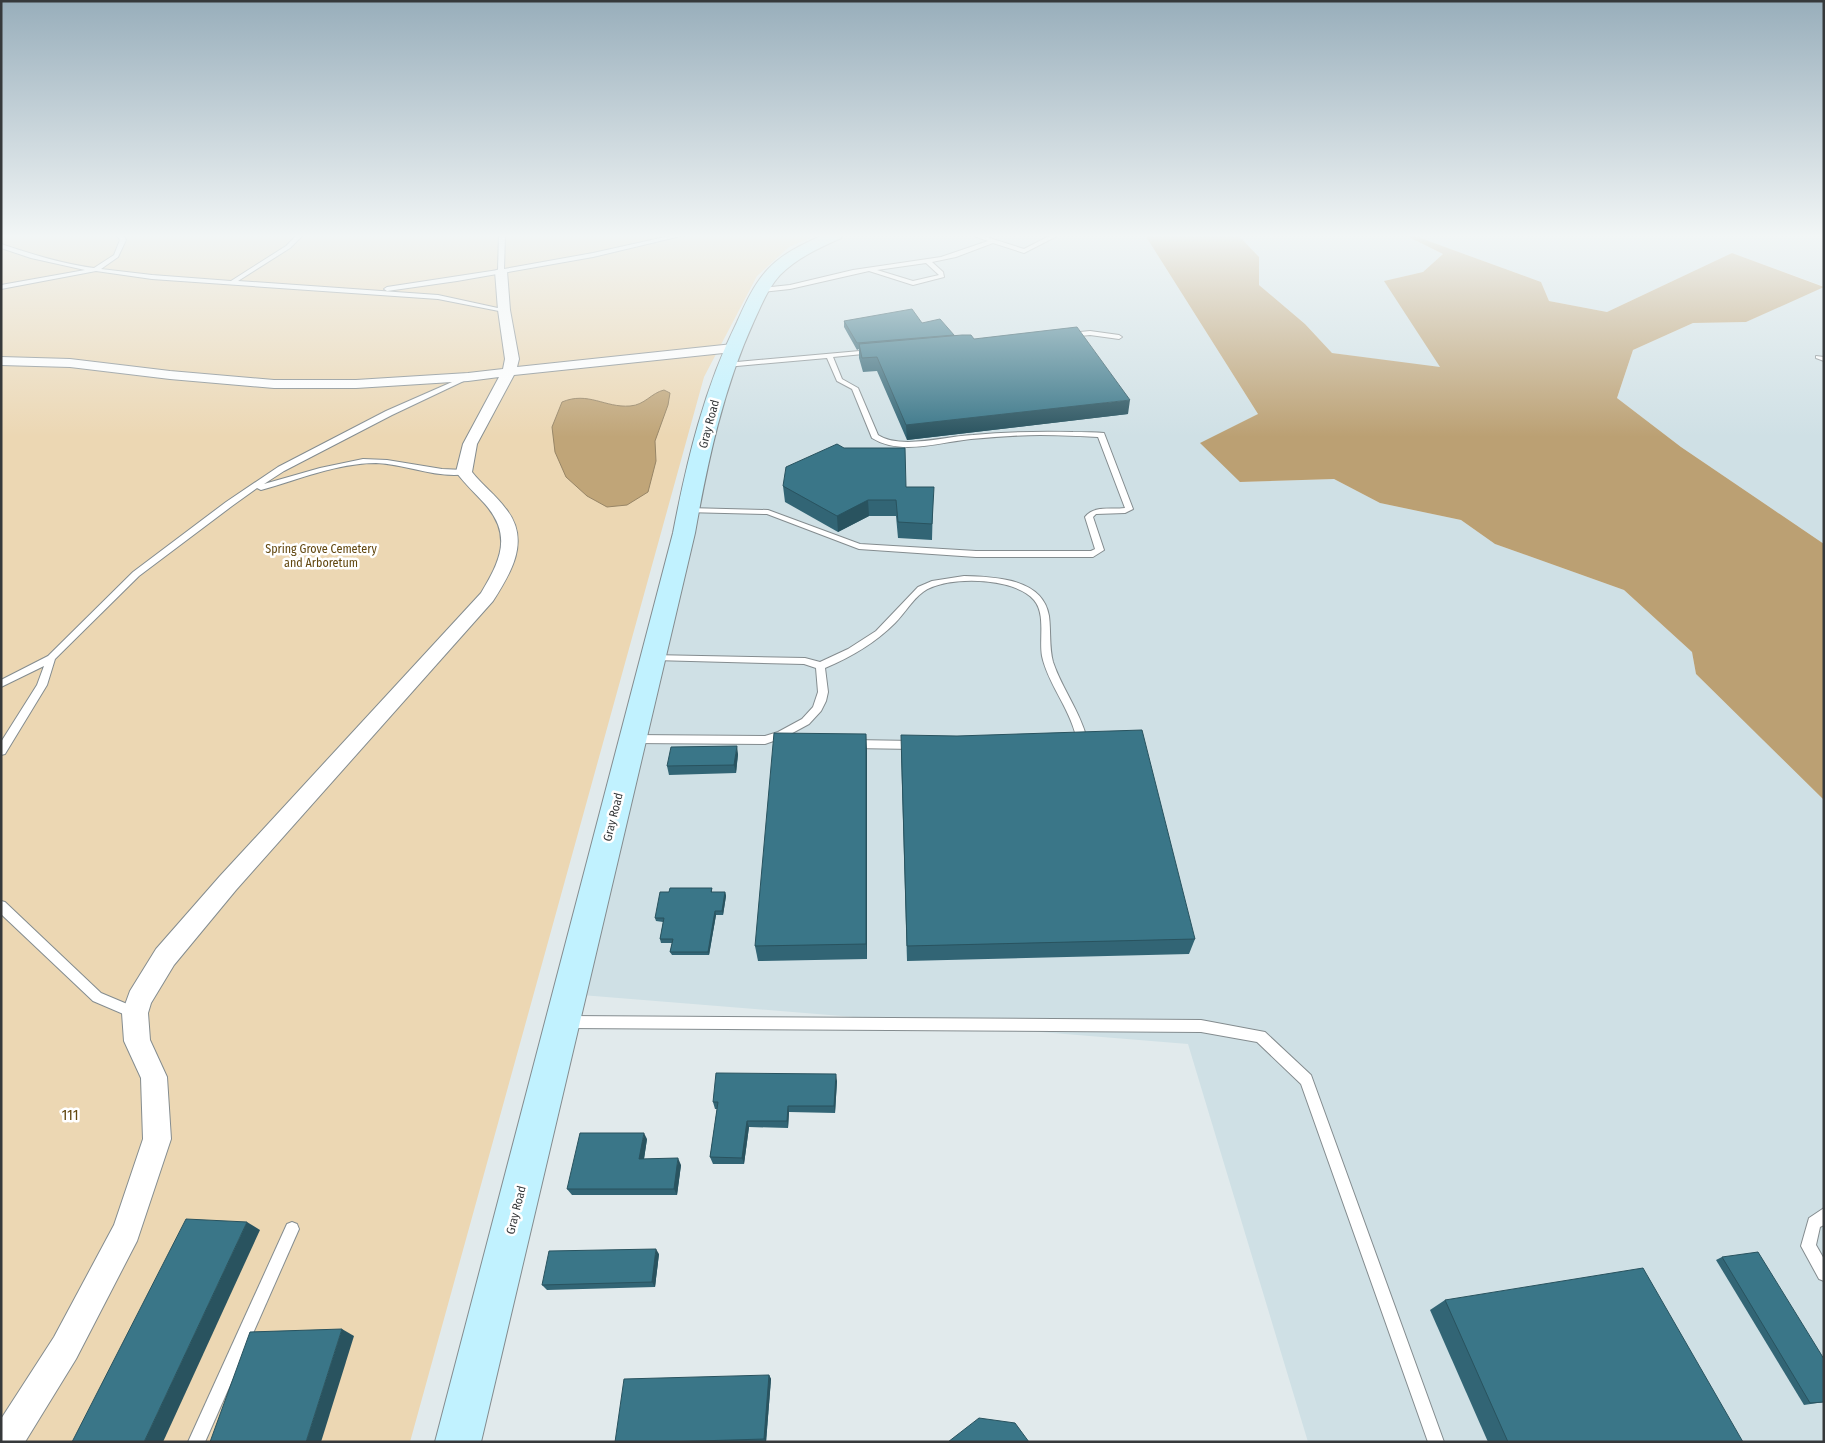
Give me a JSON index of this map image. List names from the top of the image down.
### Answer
{
  "streets": {
    "street": ["Gray Road"]
  },
  "parks": ["Spring Grove Cemetery and Arboretum", "111"]
}
